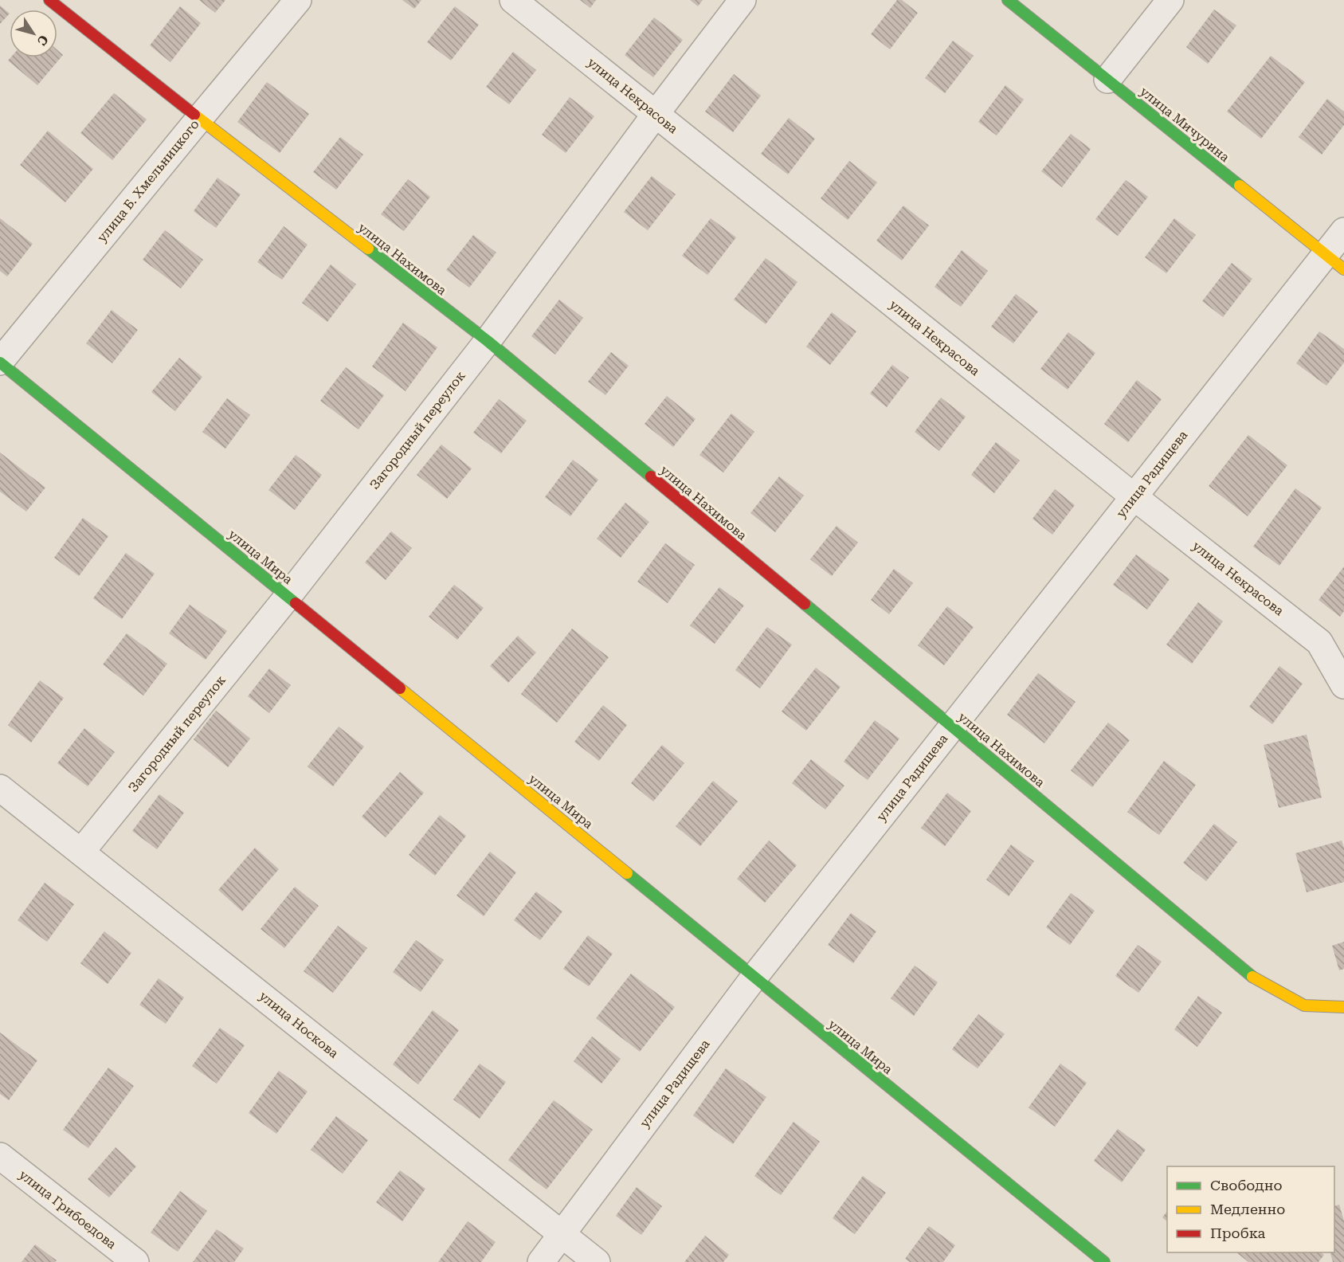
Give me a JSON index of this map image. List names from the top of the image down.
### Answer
{
  "streets": {
    "street": [
      "улица Некрасова",
      "улица Мичурина",
      "улица Б. Хмельницкого",
      "улица Нахимова",
      "Загородный переулок",
      "улица Радищева",
      "улица Мира",
      "улица Носкова",
      "улица Грибоедова"
    ]
  },
  "crossings": [
    ["улица Некрасова", "Загородный переулок"],
    ["улица Некрасова", "улица Радищева"],
    ["улица Мичурина", "улица Радищева"],
    ["улица Б. Хмельницкого", "улица Нахимова"],
    ["улица Б. Хмельницкого", "улица Мира"],
    ["улица Нахимова", "Загородный переулок"],
    ["улица Нахимова", "улица Радищева"],
    ["Загородный переулок", "улица Мира"],
    ["Загородный переулок", "улица Носкова"],
    ["улица Радищева", "улица Мира"],
    ["улица Радищева", "улица Носкова"]
  ],
  "legend": ["Свободно", "Медленно", "Пробка"],
  "north": "bottom right"
}
